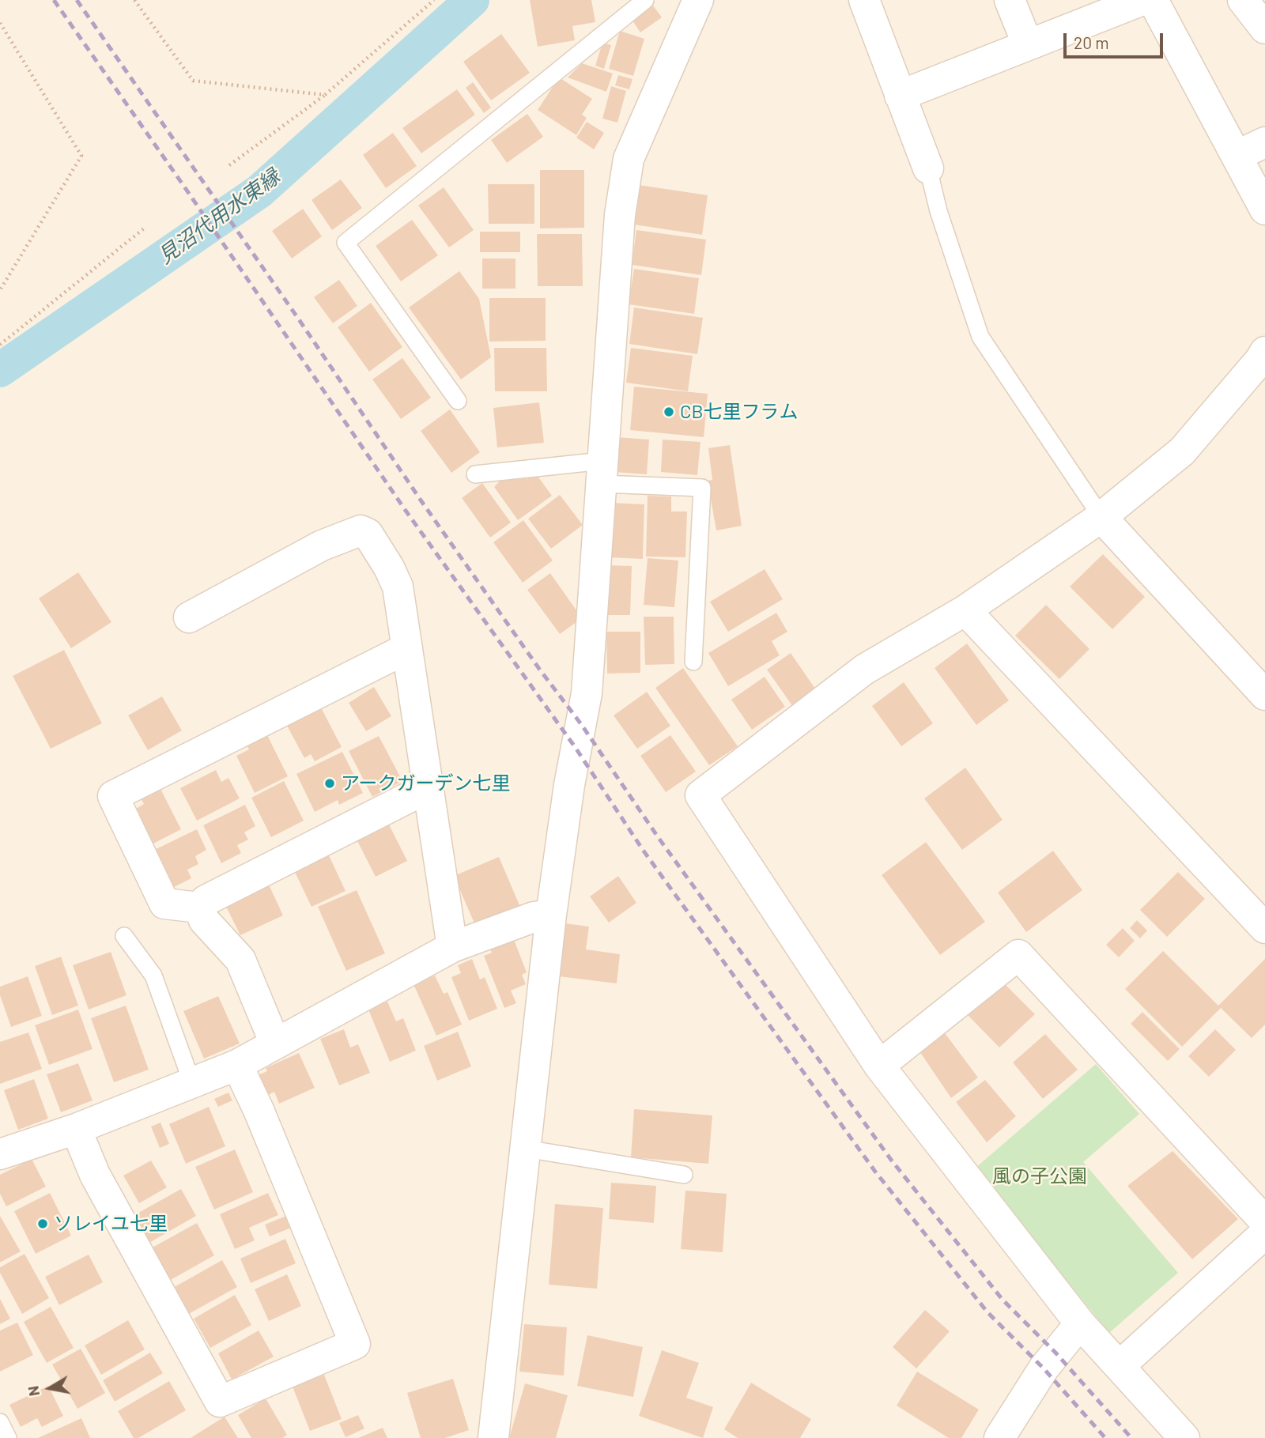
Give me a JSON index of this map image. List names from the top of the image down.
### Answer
{
  "water": ["見沼代用水東縁"],
  "parks": ["風の子公園"],
  "places": ["CB七里フラム", "アークガーデン七里", "ソレイユ七里"],
  "scale_bar": "20 m",
  "north": "left"
}
